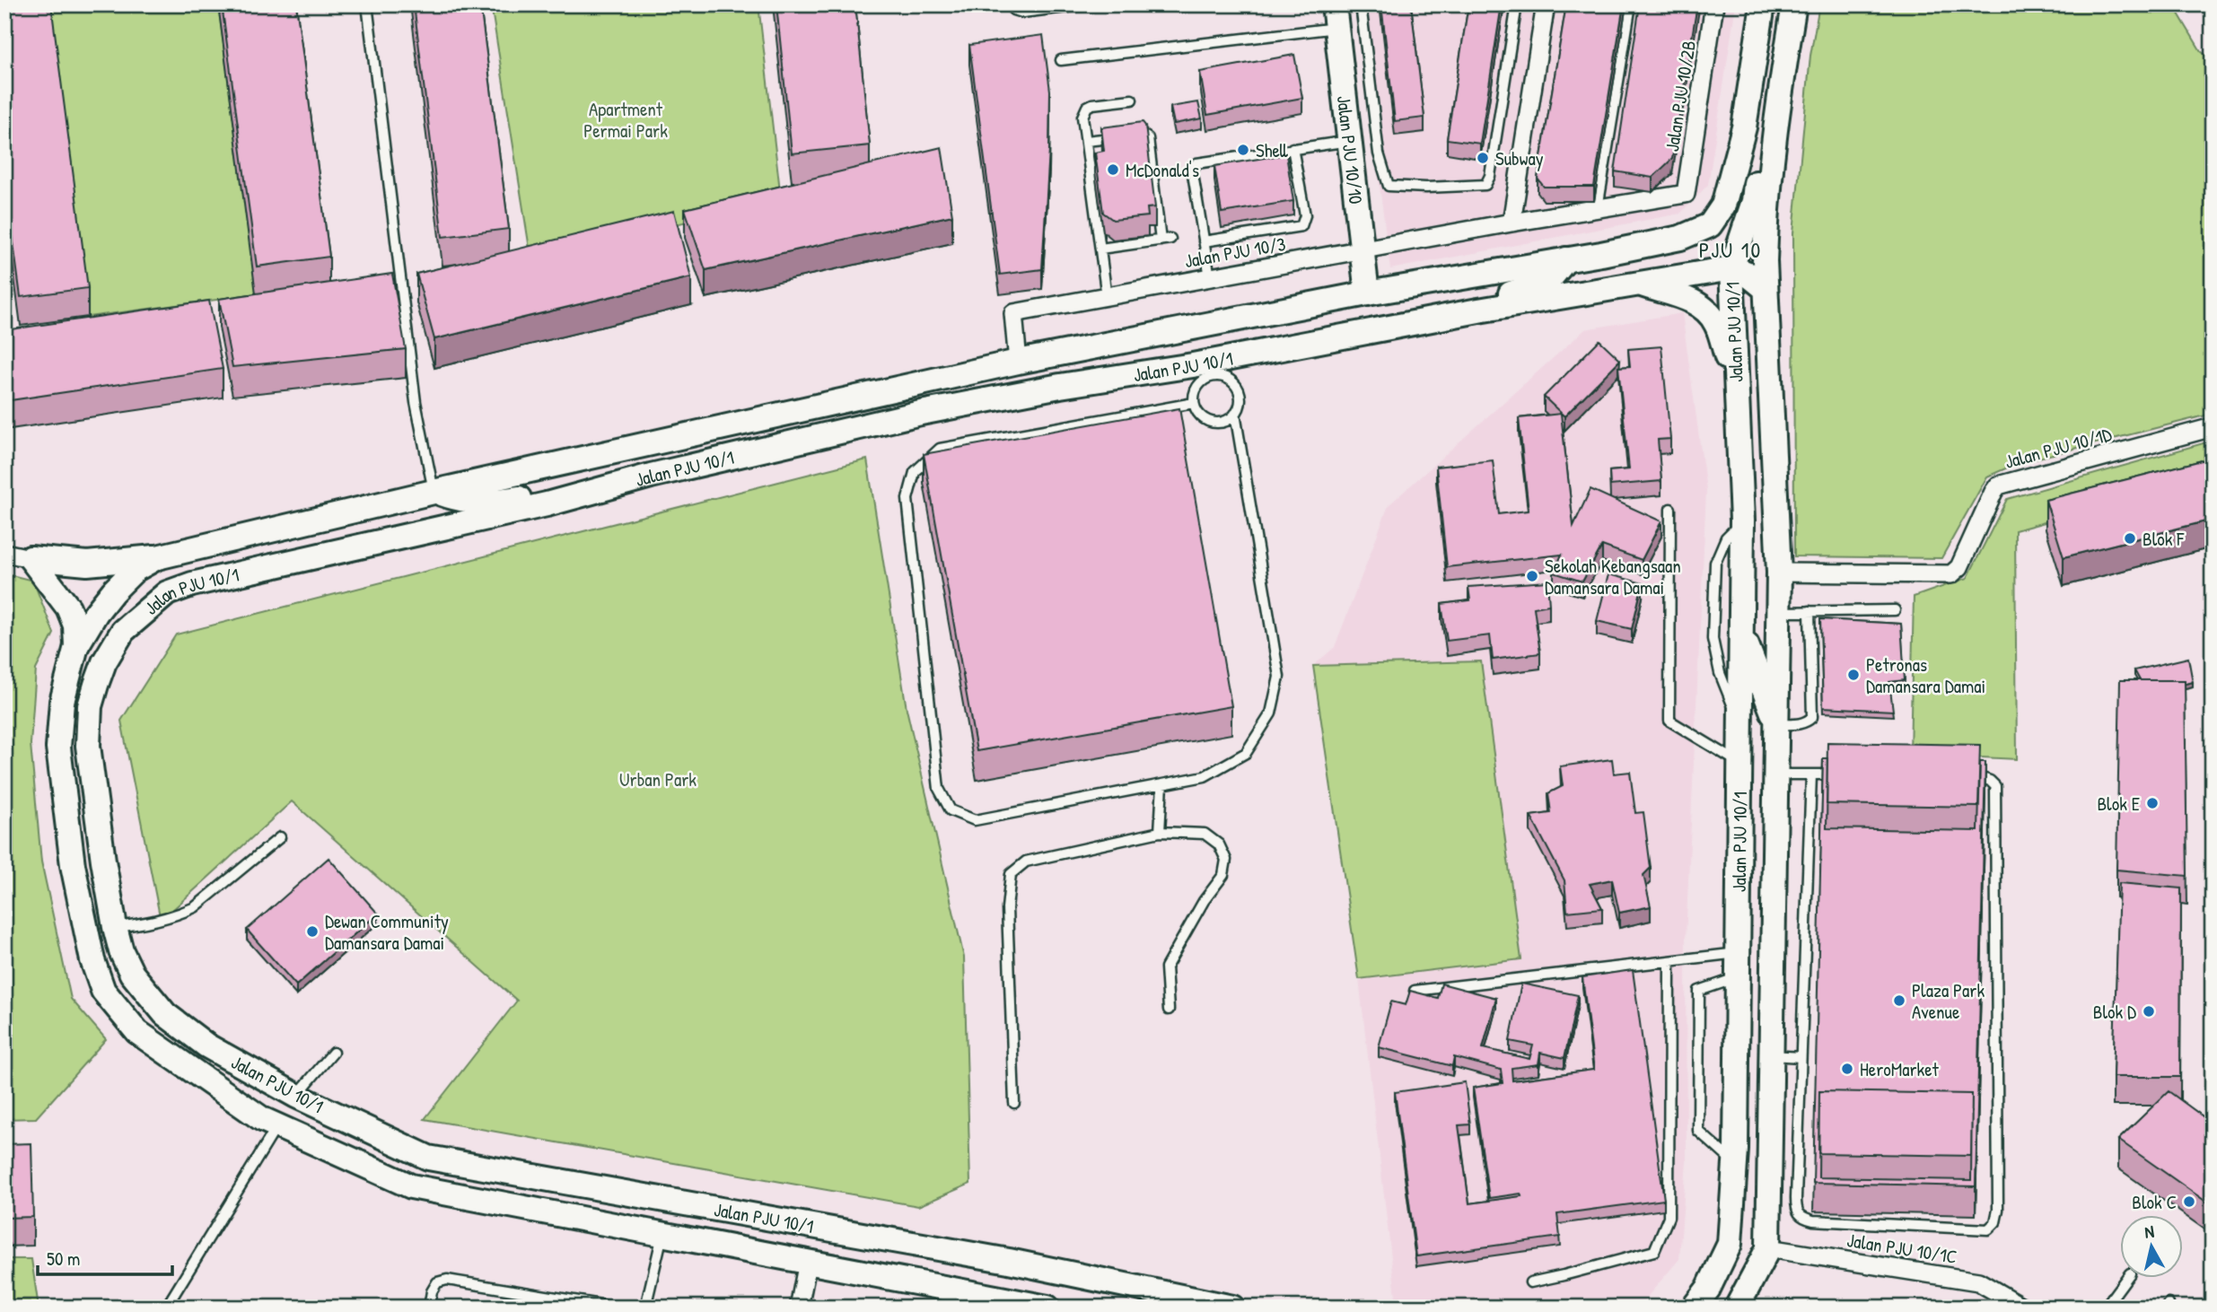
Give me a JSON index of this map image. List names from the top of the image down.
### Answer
{
  "streets": {
    "street": [
      "Jalan PJU 10/2B",
      "Jalan PJU 10/10",
      "Jalan PJU 10/3",
      "Jalan PJU 10/1",
      "Jalan PJU 10/1D",
      "Jalan PJU 10/1C"
    ]
  },
  "crossings": [
    ["Jalan PJU 10/2B", "Jalan PJU 10/3"],
    ["Jalan PJU 10/10", "Jalan PJU 10/3"],
    ["Jalan PJU 10/10", "Jalan PJU 10/1"],
    ["Jalan PJU 10/3", "Jalan PJU 10/1"],
    ["Jalan PJU 10/1", "Jalan PJU 10/1D"],
    ["Jalan PJU 10/1", "Jalan PJU 10/1C"]
  ],
  "districts": ["PJU 10"],
  "parks": ["Apartment Permai Park", "Urban Park"],
  "places": [
    "Shell",
    "Subway",
    "McDonald's",
    "Blok F",
    "Sekolah Kebangsaan Damansara Damai",
    "Petronas Damansara Damai",
    "Blok E",
    "Dewan Community Damansara Damai",
    "Plaza Park Avenue",
    "Blok D",
    "HeroMarket",
    "Blok C"
  ],
  "scale_bar": "50 m",
  "north": "top"
}
